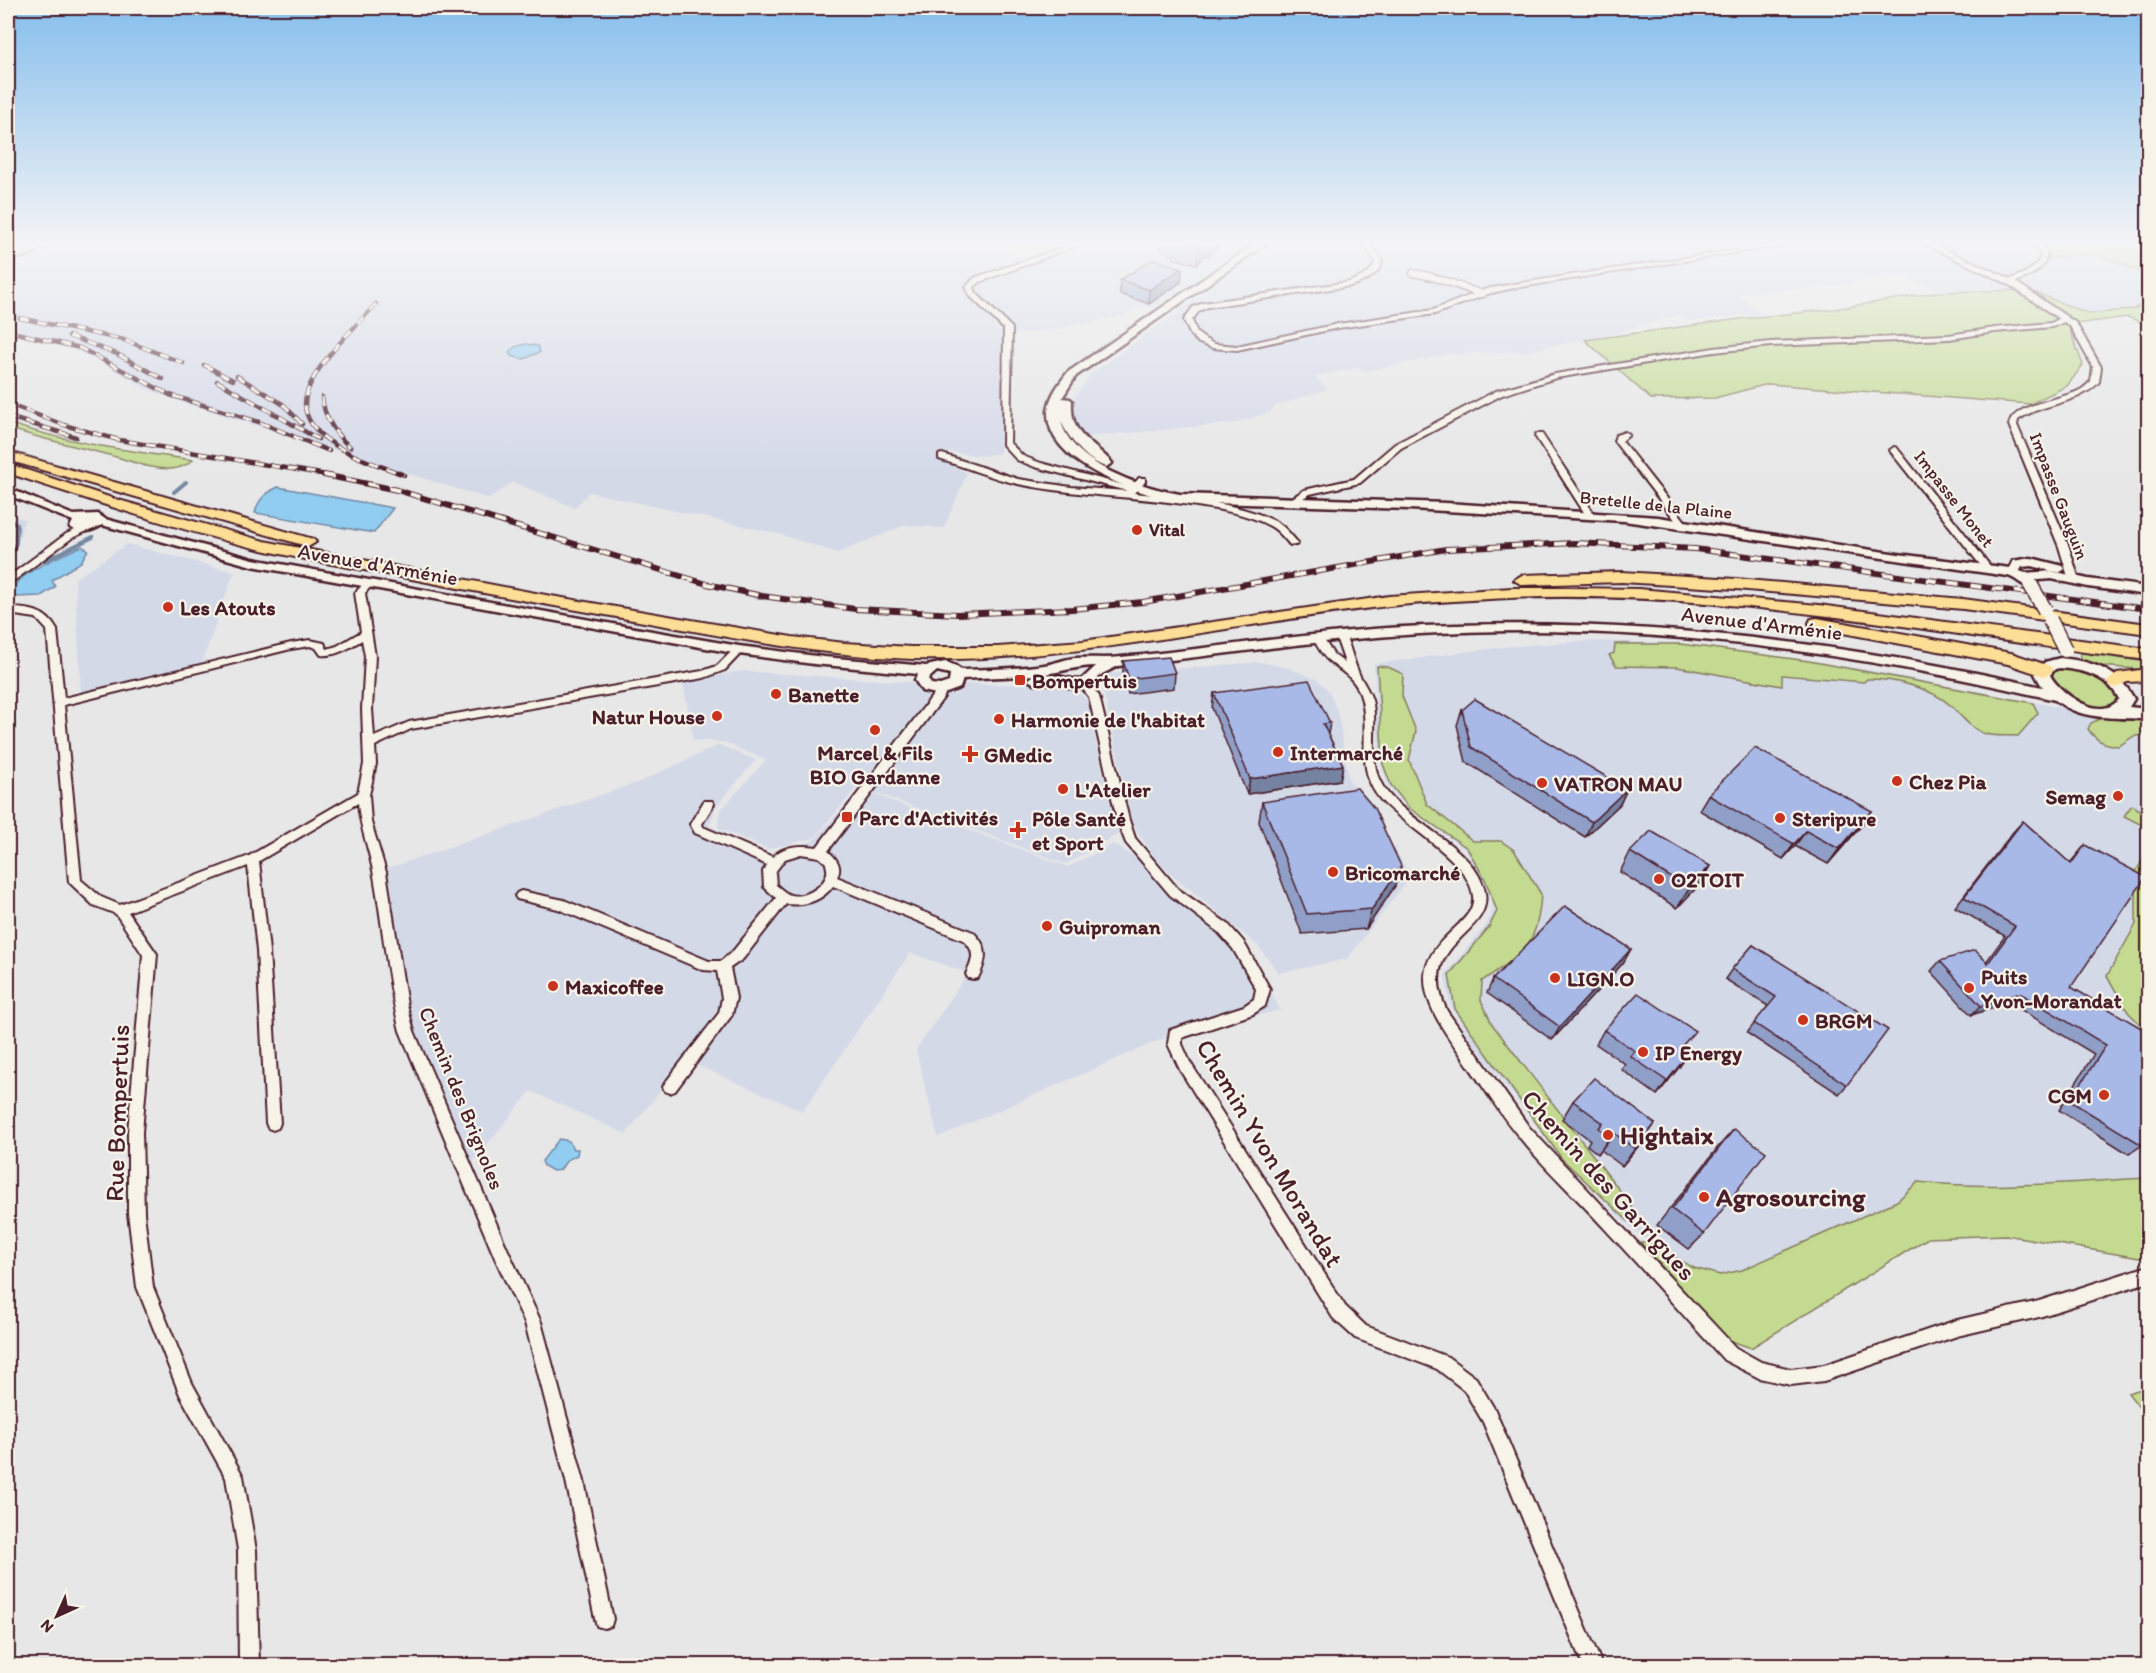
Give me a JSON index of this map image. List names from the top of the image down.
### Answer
{
  "streets": {
    "main road": ["Bretelle de la Plaine"],
    "street": [
      "Impasse Gauguin",
      "Impasse Monet",
      "Avenue d'Arménie",
      "Chemin des Brignoles",
      "Rue Bompertuis",
      "Chemin Yvon Morandat",
      "Chemin des Garrigues"
    ]
  },
  "crossings": [
    ["Impasse Monet", "Bretelle de la Plaine"],
    ["Avenue d'Arménie", "Chemin des Brignoles"],
    ["Avenue d'Arménie", "Chemin Yvon Morandat"],
    ["Avenue d'Arménie", "Chemin des Garrigues"]
  ],
  "places": {
    "other": [
      "Vital",
      "Les Atouts",
      "Banette",
      "Natur House",
      "Harmonie de l'habitat",
      "Marcel & Fils BIO Gardanne",
      "Intermarché",
      "Chez Pia",
      "VATRON MAU",
      "L'Atelier",
      "Semag",
      "Steripure",
      "Bricomarché",
      "O2TOIT",
      "Guiproman",
      "LIGN.O",
      "Maxicoffee",
      "Puits Yvon-Morandat",
      "BRGM",
      "IP Energy",
      "CGM",
      "Hightaix",
      "Agrosourcing"
    ],
    "transit": ["Bompertuis", "Parc d'Activités"],
    "health": ["GMedic", "Pôle Santé et Sport"]
  },
  "north": "bottom left"
}
